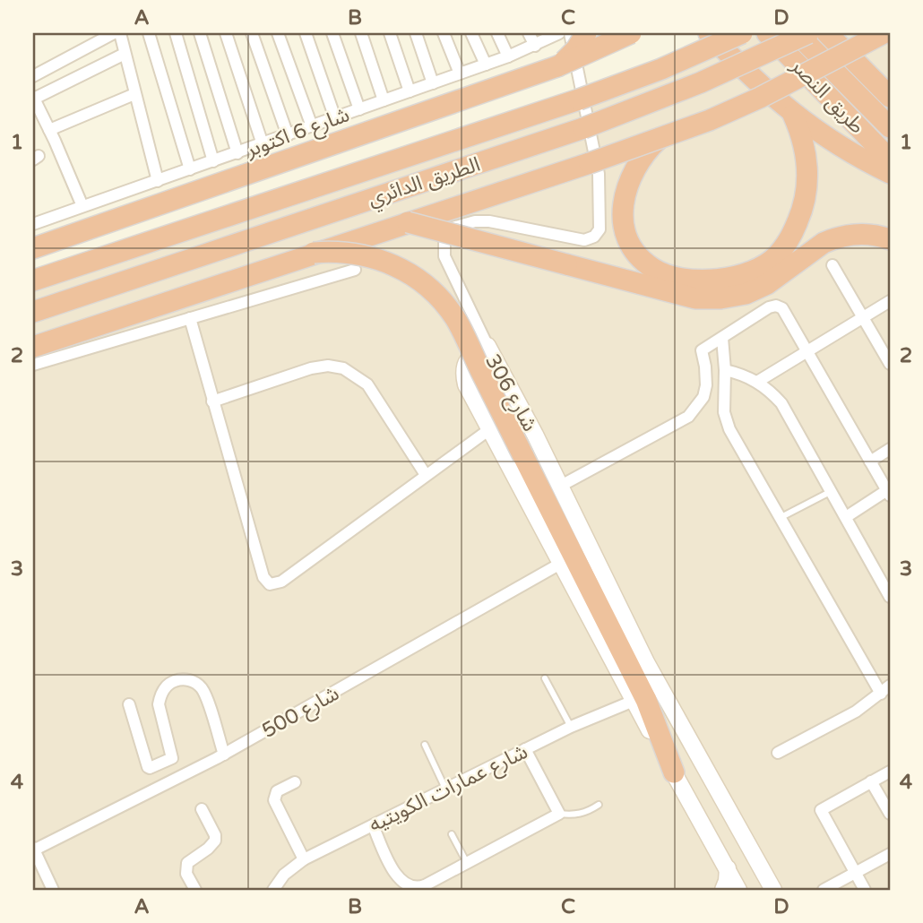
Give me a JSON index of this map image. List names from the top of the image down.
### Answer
{
  "streets": {
    "highway": ["طريق النصر", "الطريق الدائري"],
    "street": [
      "شارع 6 اكتوبر",
      "شارع 306",
      "شارع 500",
      "شارع عمارات الكويتيه"
    ]
  },
  "crossings": [
    ["شارع 306", "شارع 500"],
    ["شارع 306", "شارع عمارات الكويتيه"]
  ],
  "grid": {
    "columns": [
      "A",
      "B",
      "C",
      "D"
    ],
    "rows": [
      "1",
      "2",
      "3",
      "4"
    ]
  }
}
